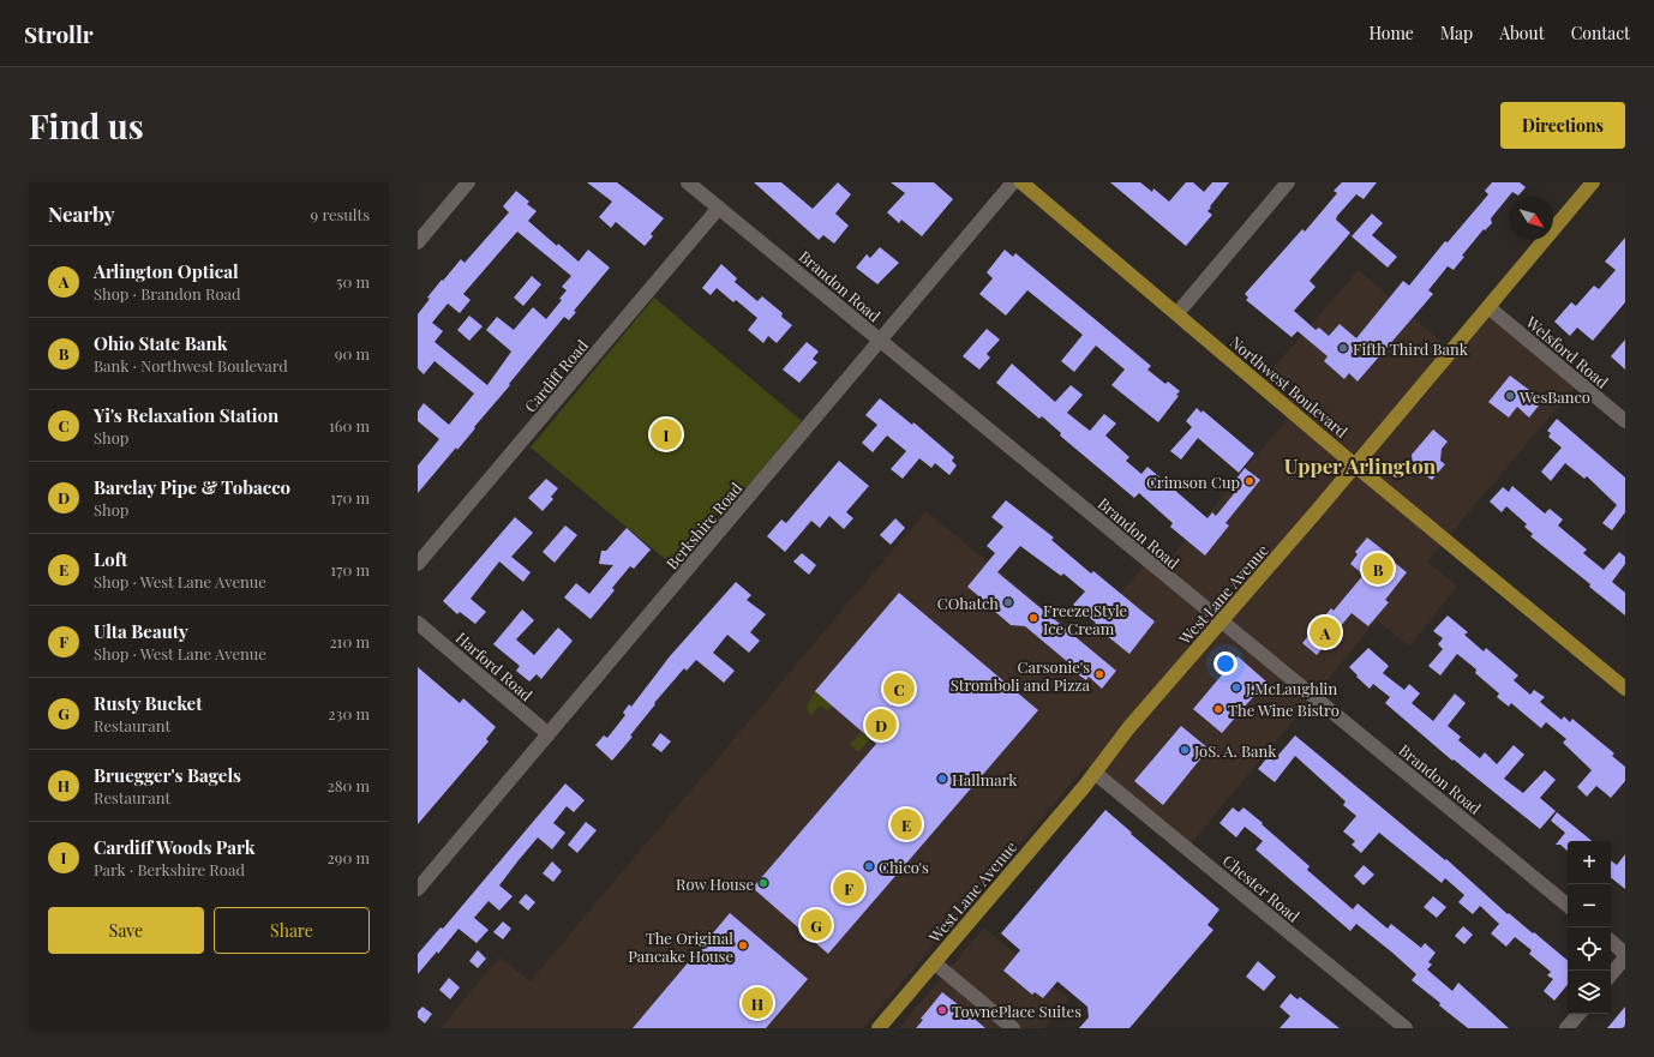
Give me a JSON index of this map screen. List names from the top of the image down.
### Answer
{
  "streets": {
    "main road": ["Northwest Boulevard", "West Lane Avenue"],
    "street": [
      "Brandon Road",
      "Welsford Road",
      "Cardiff Road",
      "Berkshire Road",
      "Harford Road",
      "Chester Road"
    ]
  },
  "crossings": [
    ["Brandon Road", "Cardiff Road"],
    ["Brandon Road", "Berkshire Road"],
    ["Brandon Road", "West Lane Avenue"],
    ["Welsford Road", "West Lane Avenue"],
    ["Northwest Boulevard", "West Lane Avenue"],
    ["Berkshire Road", "Harford Road"],
    ["West Lane Avenue", "Chester Road"]
  ],
  "districts": ["Upper Arlington"],
  "places": [
    "Fifth Third Bank",
    "WesBanco",
    "Crimson Cup",
    "COhatch",
    "Freeze Style Ice Cream",
    "Carsonie's Stromboli and Pizza",
    "J.McLaughlin",
    "The Wine Bistro",
    "JoS. A. Bank",
    "Hallmark",
    "Chico's",
    "Row House",
    "The Original Pancake House",
    "TownePlace Suites"
  ],
  "north": "bottom right",
  "page": {
    "header": "Strollr",
    "nav": [
      "Home",
      "Map",
      "About",
      "Contact"
    ],
    "buttons": [
      "Directions",
      ["Save", "Share"]
    ],
    "title": "Find us",
    "heading": ["Nearby", "9 results"],
    "list": [
      {
        "mark": "A",
        "name": "Arlington Optical",
        "note": "Shop · Brandon Road",
        "value": "50 m"
      },
      {
        "mark": "B",
        "name": "Ohio State Bank",
        "note": "Bank · Northwest Boulevard",
        "value": "90 m"
      },
      {
        "mark": "C",
        "name": "Yi's Relaxation Station",
        "note": "Shop",
        "value": "160 m"
      },
      {
        "mark": "D",
        "name": "Barclay Pipe & Tobacco",
        "note": "Shop",
        "value": "170 m"
      },
      {
        "mark": "E",
        "name": "Loft",
        "note": "Shop · West Lane Avenue",
        "value": "170 m"
      },
      {
        "mark": "F",
        "name": "Ulta Beauty",
        "note": "Shop · West Lane Avenue",
        "value": "210 m"
      },
      {
        "mark": "G",
        "name": "Rusty Bucket",
        "note": "Restaurant",
        "value": "230 m"
      },
      {
        "mark": "H",
        "name": "Bruegger's Bagels",
        "note": "Restaurant",
        "value": "280 m"
      },
      {
        "mark": "I",
        "name": "Cardiff Woods Park",
        "note": "Park · Berkshire Road",
        "value": "290 m"
      }
    ],
    "pins": [
      "I",
      "B",
      "A",
      "C",
      "D",
      "E",
      "F",
      "G",
      "H"
    ],
    "map_buttons": ["+", "−"]
  }
}
